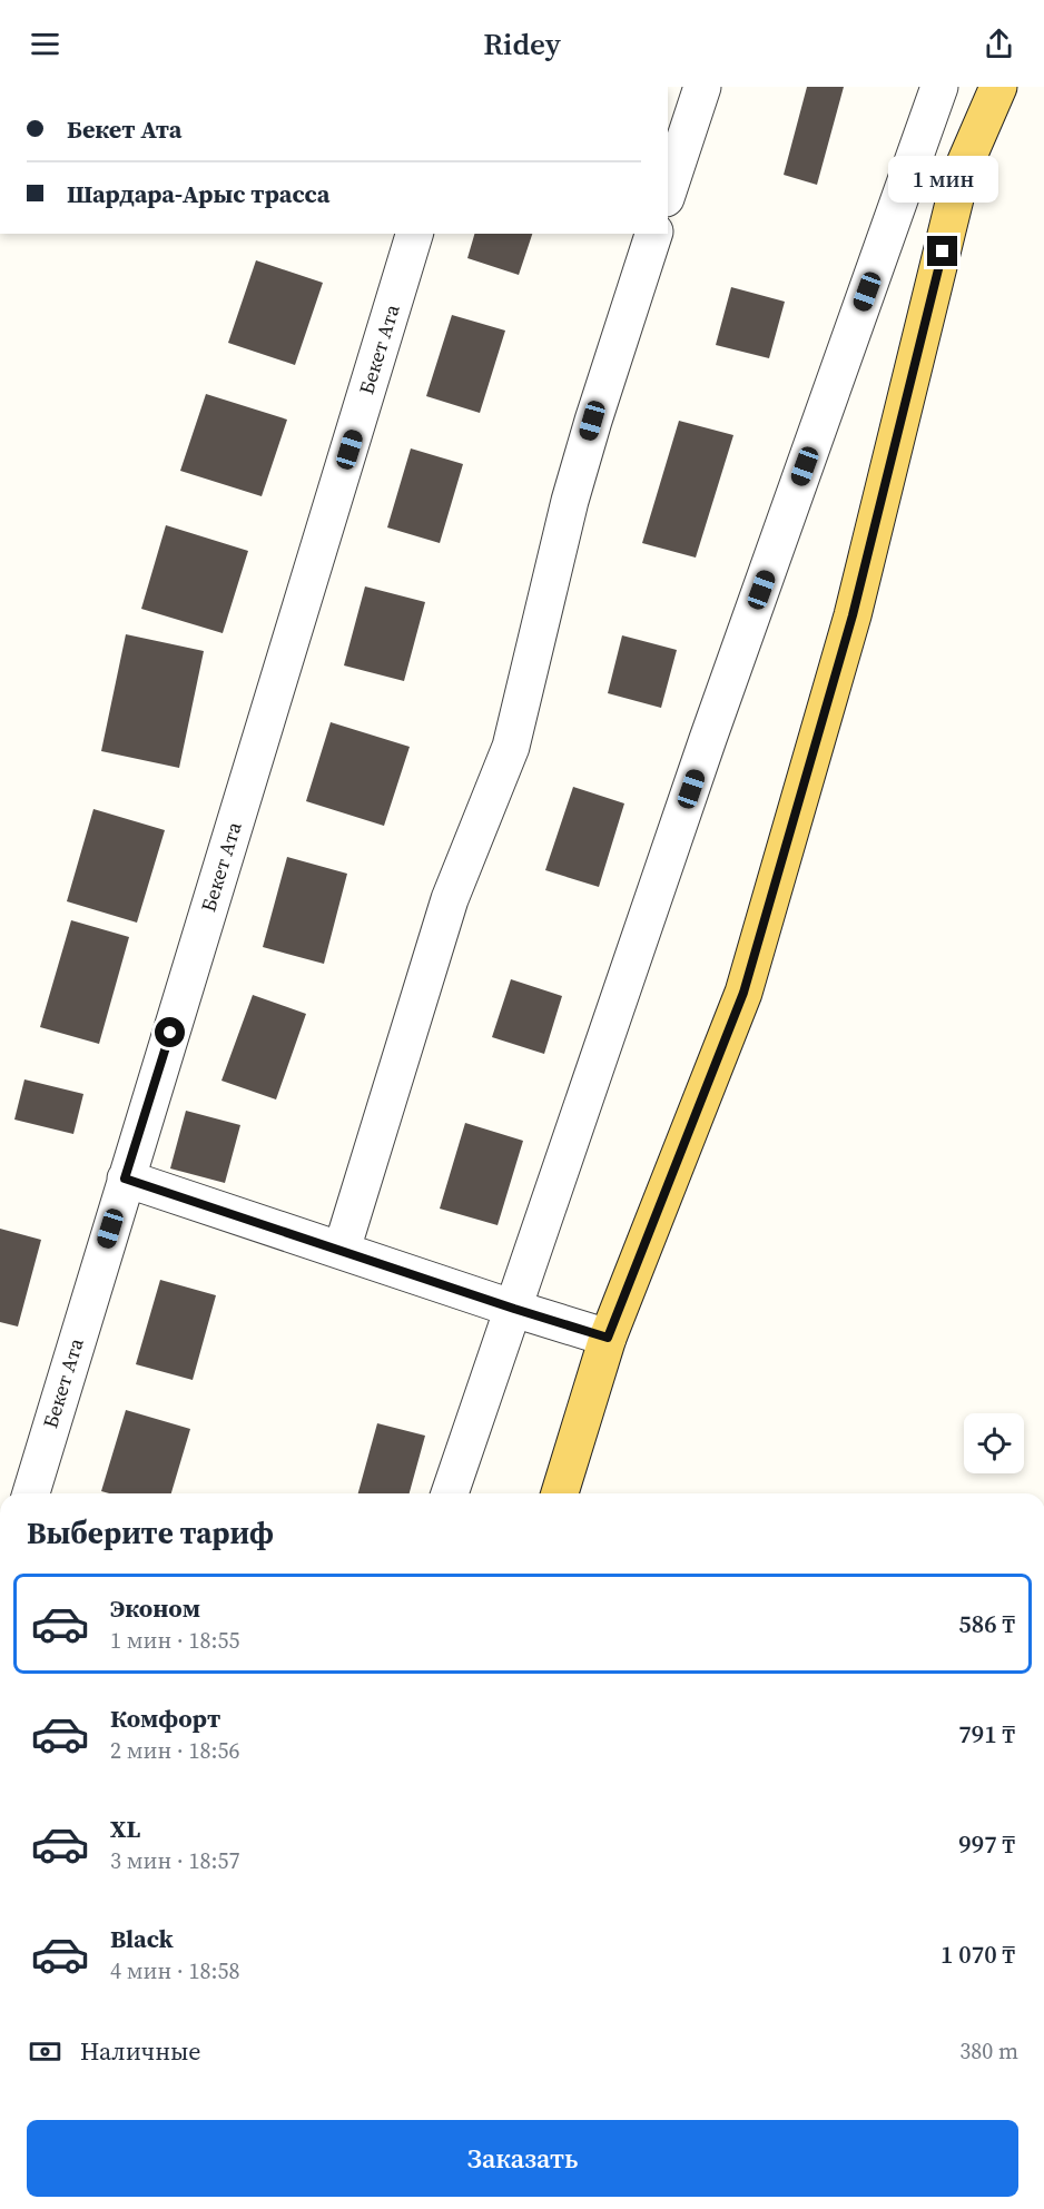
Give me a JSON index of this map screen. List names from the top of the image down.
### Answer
{
  "streets": {
    "street": ["Бекет Ата"]
  },
  "page": {
    "header": "Ridey",
    "banner": ["Бекет Ата", "Шардара-Арыс трасса"],
    "bubble": "1 мин",
    "heading": "Выберите тариф",
    "list": [
      {
        "name": "Эконом",
        "note": "1 мин · 18:55",
        "value": "586 ₸"
      },
      {
        "name": "Комфорт",
        "note": "2 мин · 18:56",
        "value": "791 ₸"
      },
      {
        "name": "XL",
        "note": "3 мин · 18:57",
        "value": "997 ₸"
      },
      {
        "name": "Black",
        "note": "4 мин · 18:58",
        "value": "1 070 ₸"
      }
    ],
    "pay": ["Наличные", "380 m"],
    "buttons": "Заказать"
  }
}
